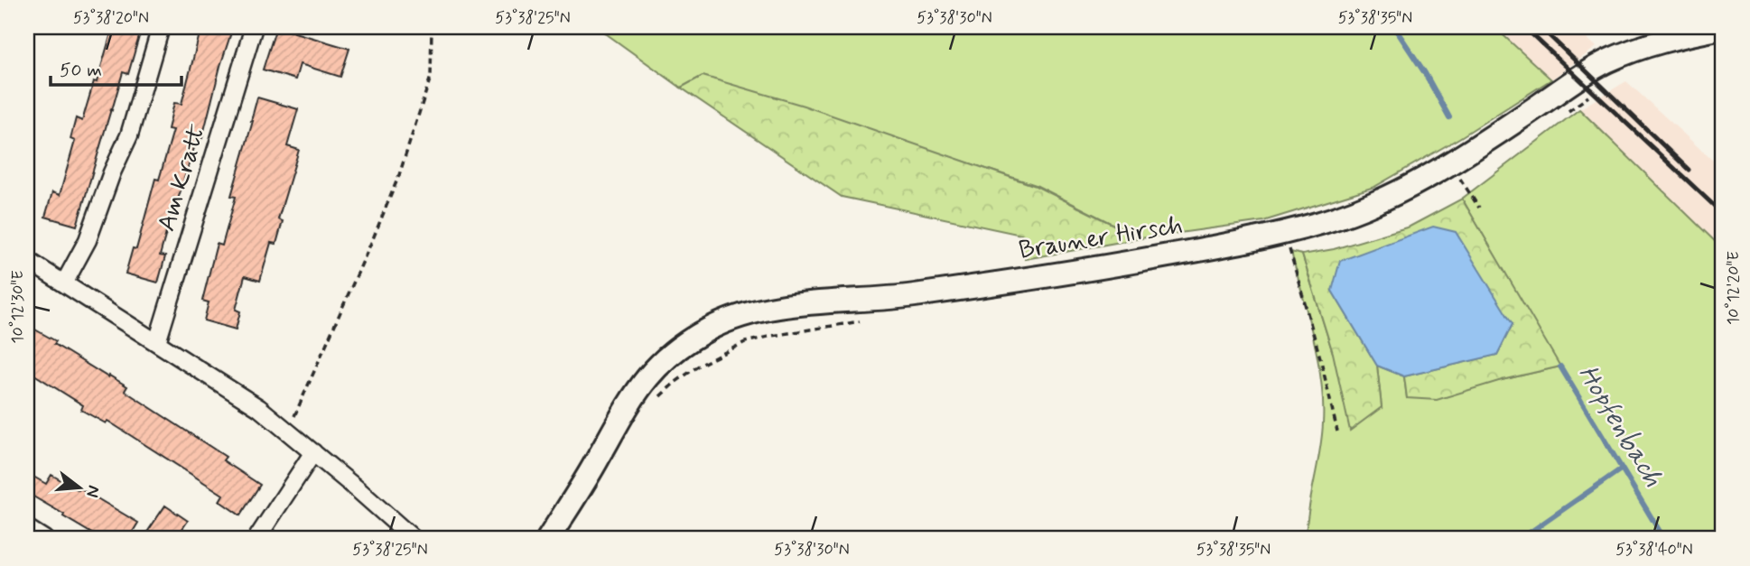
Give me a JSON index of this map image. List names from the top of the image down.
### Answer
{
  "streets": {
    "street": ["Am Kratt", "Brauner Hirsch"]
  },
  "water": ["Hopfenbach"],
  "scale_bar": "50 m",
  "north": "right",
  "coordinates": [
    "53°38'20\"N",
    "53°38'25\"N",
    "53°38'30\"N",
    "53°38'35\"N",
    "10°12'20\"E",
    "10°12'30\"E",
    "53°38'40\"N"
  ]
}
